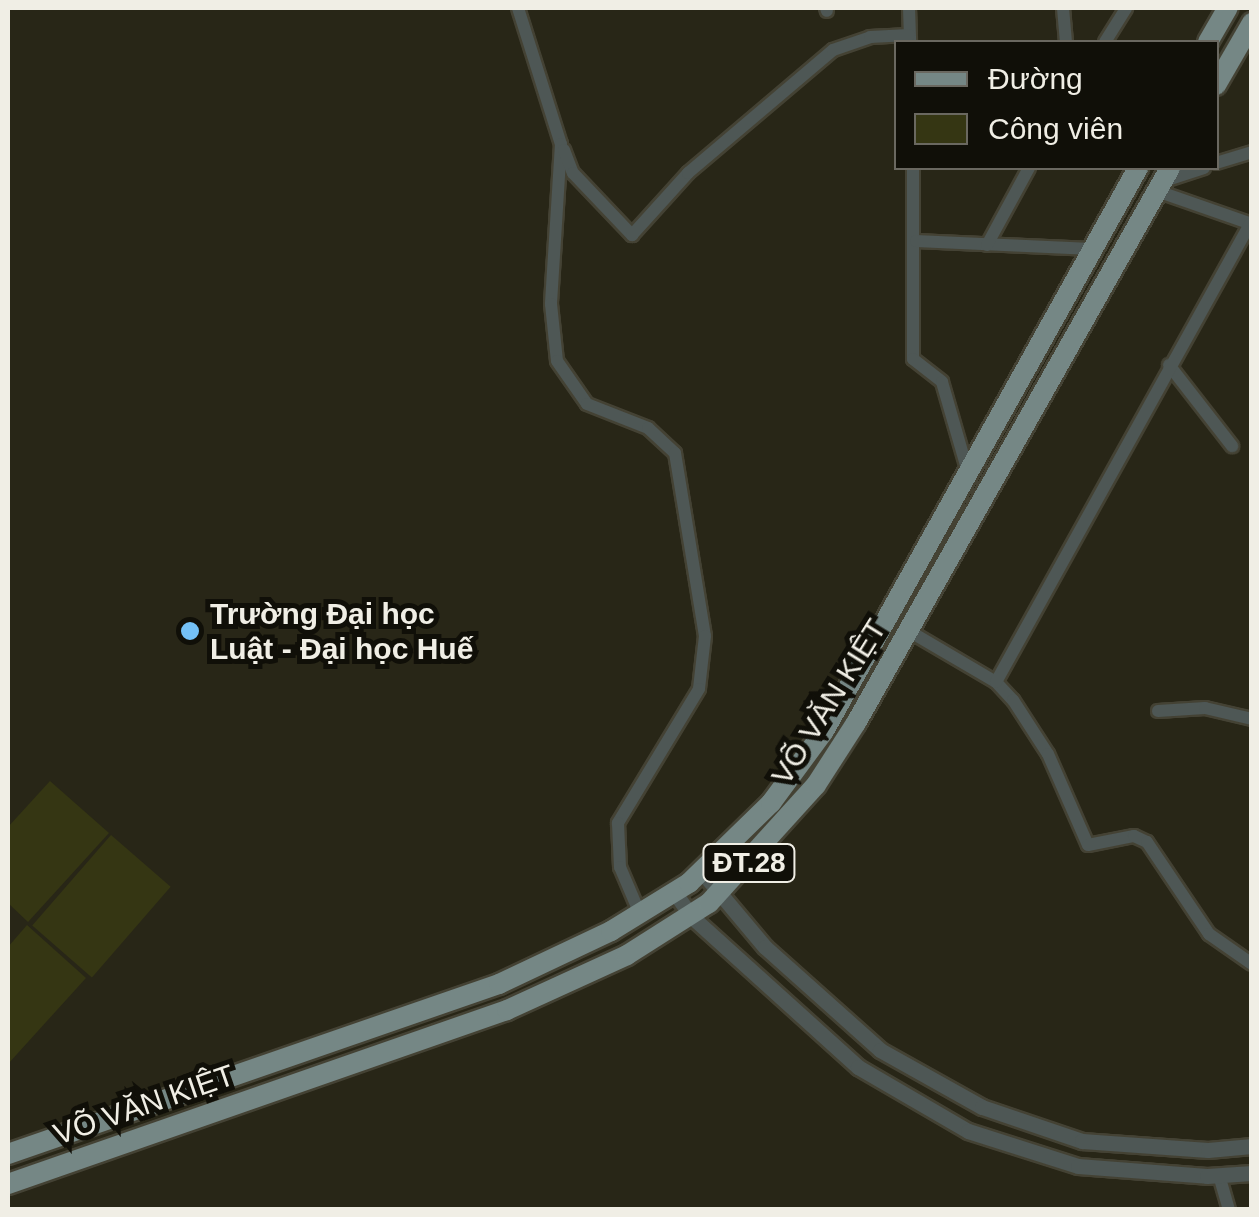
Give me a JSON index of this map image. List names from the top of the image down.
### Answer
{
  "streets": {
    "main road": ["VÕ VĂN KIỆT", "ĐT.28"]
  },
  "places": ["Trường Đại học Luật - Đại học Huế"],
  "legend": ["Đường", "Công viên"]
}
